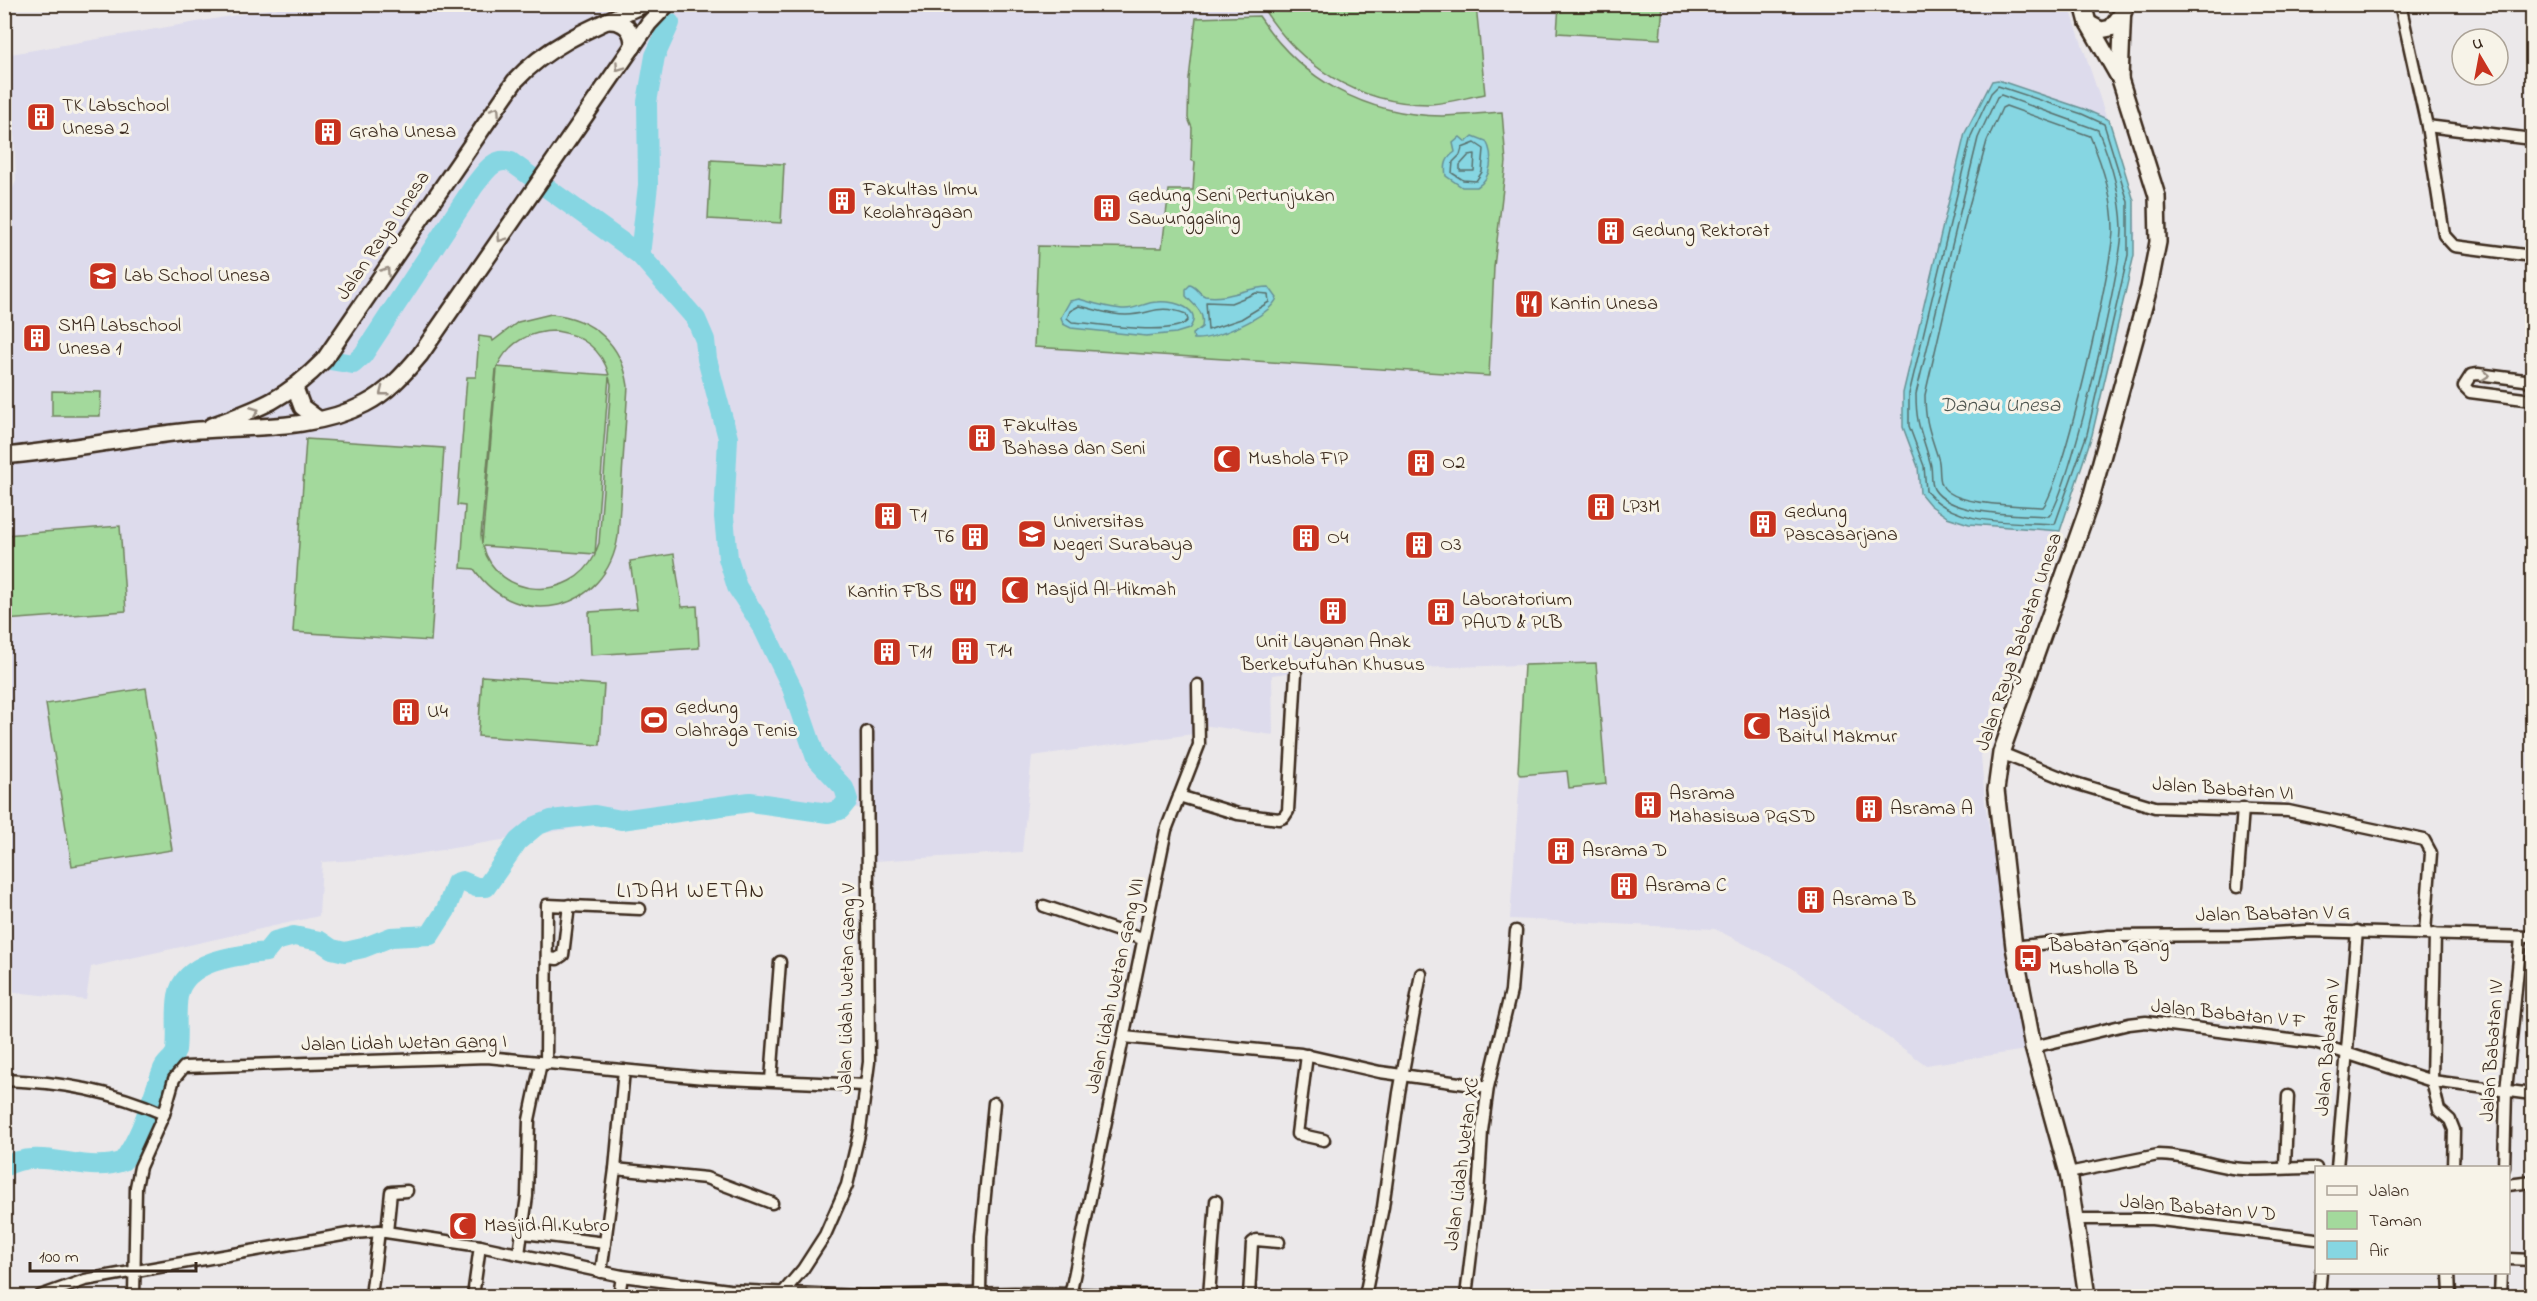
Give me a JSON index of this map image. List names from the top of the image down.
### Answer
{
  "streets": {
    "main road": ["Jalan Raya Unesa", "Jalan Raya Babatan Unesa"],
    "street": [
      "Jalan Babatan VI",
      "Jalan Babatan V G",
      "Jalan Lidah Wetan Gang VII",
      "Jalan Lidah Wetan Gang V",
      "Jalan Babatan V F",
      "Jalan Lidah Wetan Gang I",
      "Jalan Babatan V",
      "Jalan Babatan IV",
      "Jalan Lidah Wetan XC",
      "Jalan Babatan V D"
    ]
  },
  "crossings": [
    ["Jalan Raya Babatan Unesa", "Jalan Babatan VI"],
    ["Jalan Raya Babatan Unesa", "Jalan Babatan V G"],
    ["Jalan Raya Babatan Unesa", "Jalan Babatan V F"],
    ["Jalan Raya Babatan Unesa", "Jalan Babatan V D"],
    ["Jalan Babatan VI", "Jalan Babatan V G"],
    ["Jalan Babatan VI", "Jalan Babatan V F"],
    ["Jalan Babatan V G", "Jalan Babatan V"],
    ["Jalan Babatan V G", "Jalan Babatan IV"],
    ["Jalan Lidah Wetan Gang V", "Jalan Lidah Wetan Gang I"],
    ["Jalan Babatan V F", "Jalan Babatan V"],
    ["Jalan Babatan V F", "Jalan Babatan IV"]
  ],
  "districts": ["LIDAH WETAN"],
  "water": ["Danau Unesa"],
  "places": {
    "building": [
      "TK Labschool Unesa 2",
      "Graha Unesa",
      "Fakultas Ilmu Keolahragaan",
      "Gedung Seni Pertunjukan Sawunggaling",
      "Gedung Rektorat",
      "SMA Labschool Unesa 1",
      "Fakultas Bahasa dan Seni",
      "O2",
      "LP3M",
      "T1",
      "Gedung Pascasarjana",
      "T6",
      "O4",
      "O3",
      "Unit Layanan Anak Berkebutuhan Khusus",
      "Laboratorium PAUD & PLB",
      "T14",
      "T11",
      "U4",
      "Asrama Mahasiswa PGSD",
      "Asrama A",
      "Asrama D",
      "Asrama C",
      "Asrama B"
    ],
    "school or university": ["Lab School Unesa", "Universitas Negeri Surabaya"],
    "restaurant": ["Kantin Unesa", "Kantin FBS"],
    "mosque": [
      "Mushola FIP",
      "Masjid Al-Hikmah",
      "Masjid Baitul Makmur",
      "Masjid Al Kubro"
    ],
    "sports": ["Gedung Olahraga Tenis"],
    "bus stop": ["Babatan Gang Musholla B"]
  },
  "legend": ["Jalan", "Taman", "Air"],
  "scale_bar": "100 m",
  "north": "top"
}
